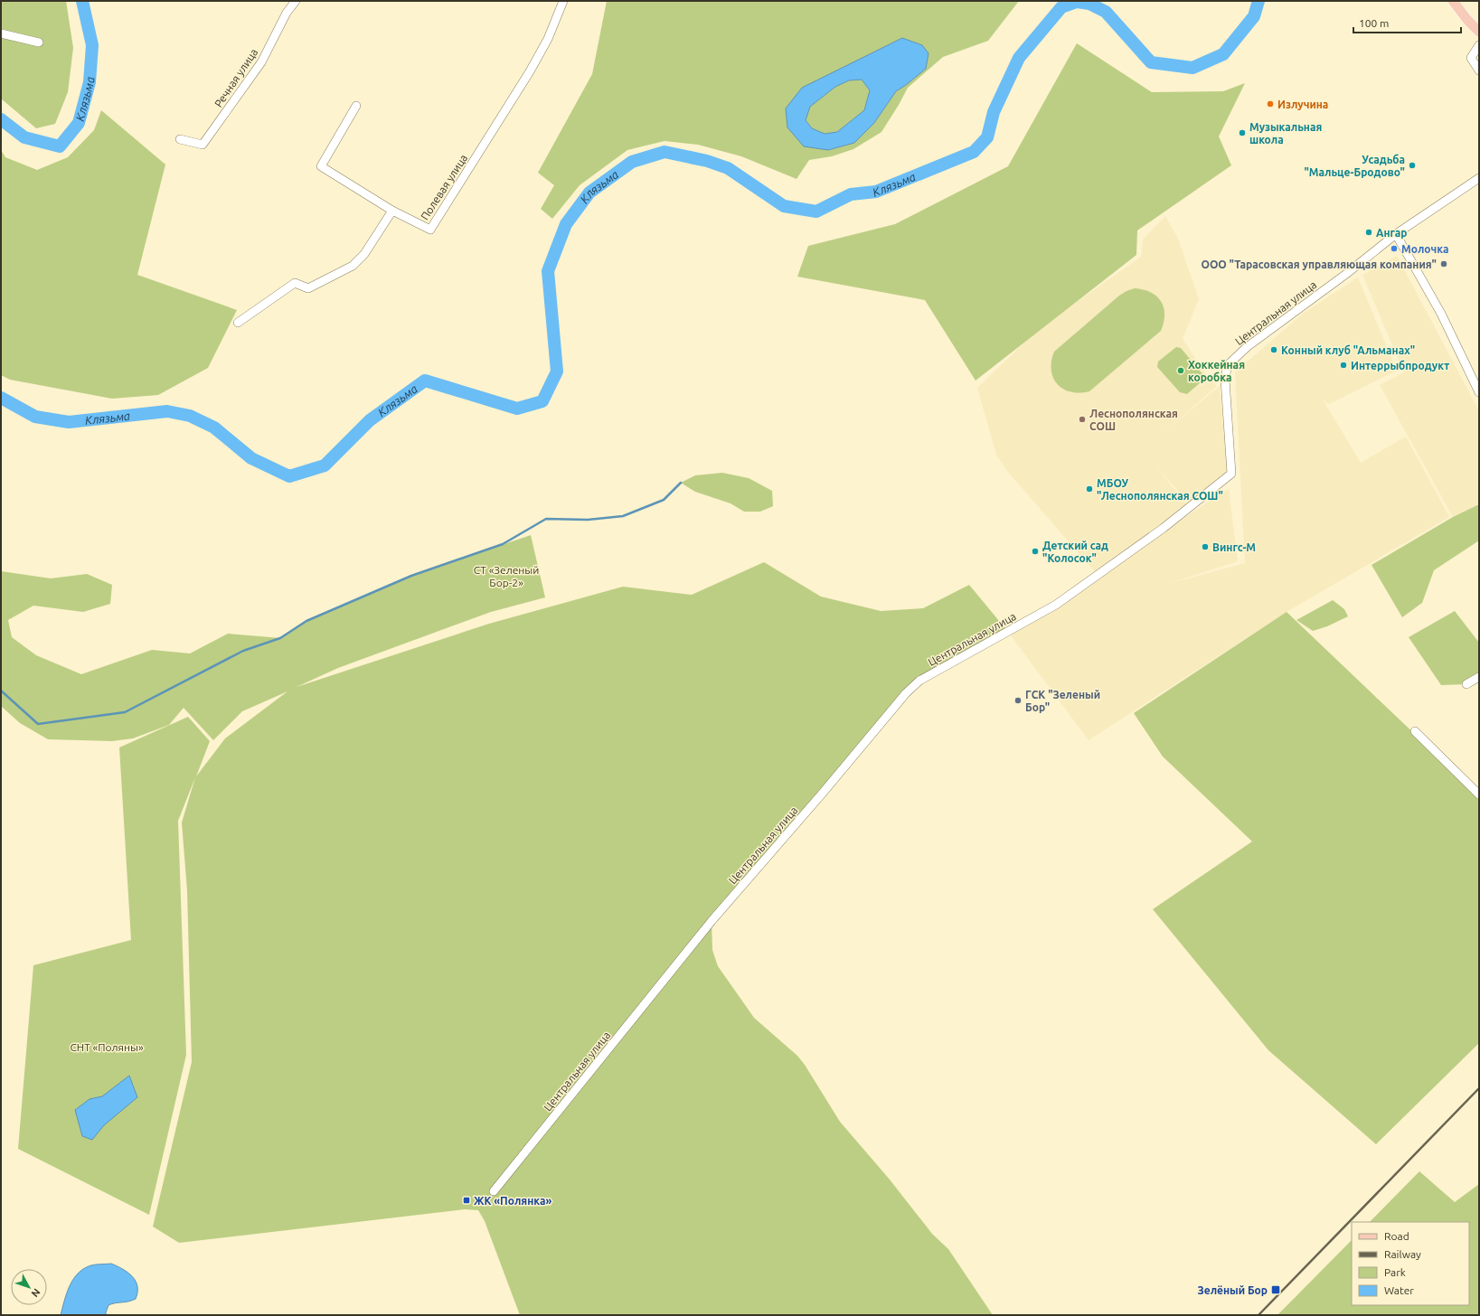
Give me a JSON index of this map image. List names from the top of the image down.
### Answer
{
  "streets": {
    "street": ["Речная улица", "Полевая улица", "Центральная улица"]
  },
  "water": ["Клязьма"],
  "parks": ["СТ «Зеленый Бор-2»", "СНТ «Поляны»"],
  "places": {
    "other": [
      "Излучина",
      "Музыкальная школа",
      "Усадьба \"Мальце-Бродово\"",
      "Ангар",
      "Молочка",
      "ООО \"Тарасовская управляющая компания\"",
      "Конный клуб \"Альманах\"",
      "Интеррыбпродукт",
      "Хоккейная коробка",
      "Леснополянская СОШ",
      "МБОУ \"Леснополянская СОШ\"",
      "Вингс-М",
      "Детский сад \"Колосок\"",
      "ГСК \"Зеленый Бор\""
    ],
    "transit": ["ЖК «Полянка»", "Зелёный Бор"]
  },
  "legend": [
    "Road",
    "Railway",
    "Park",
    "Water"
  ],
  "scale_bar": "100 m",
  "north": "bottom right"
}
